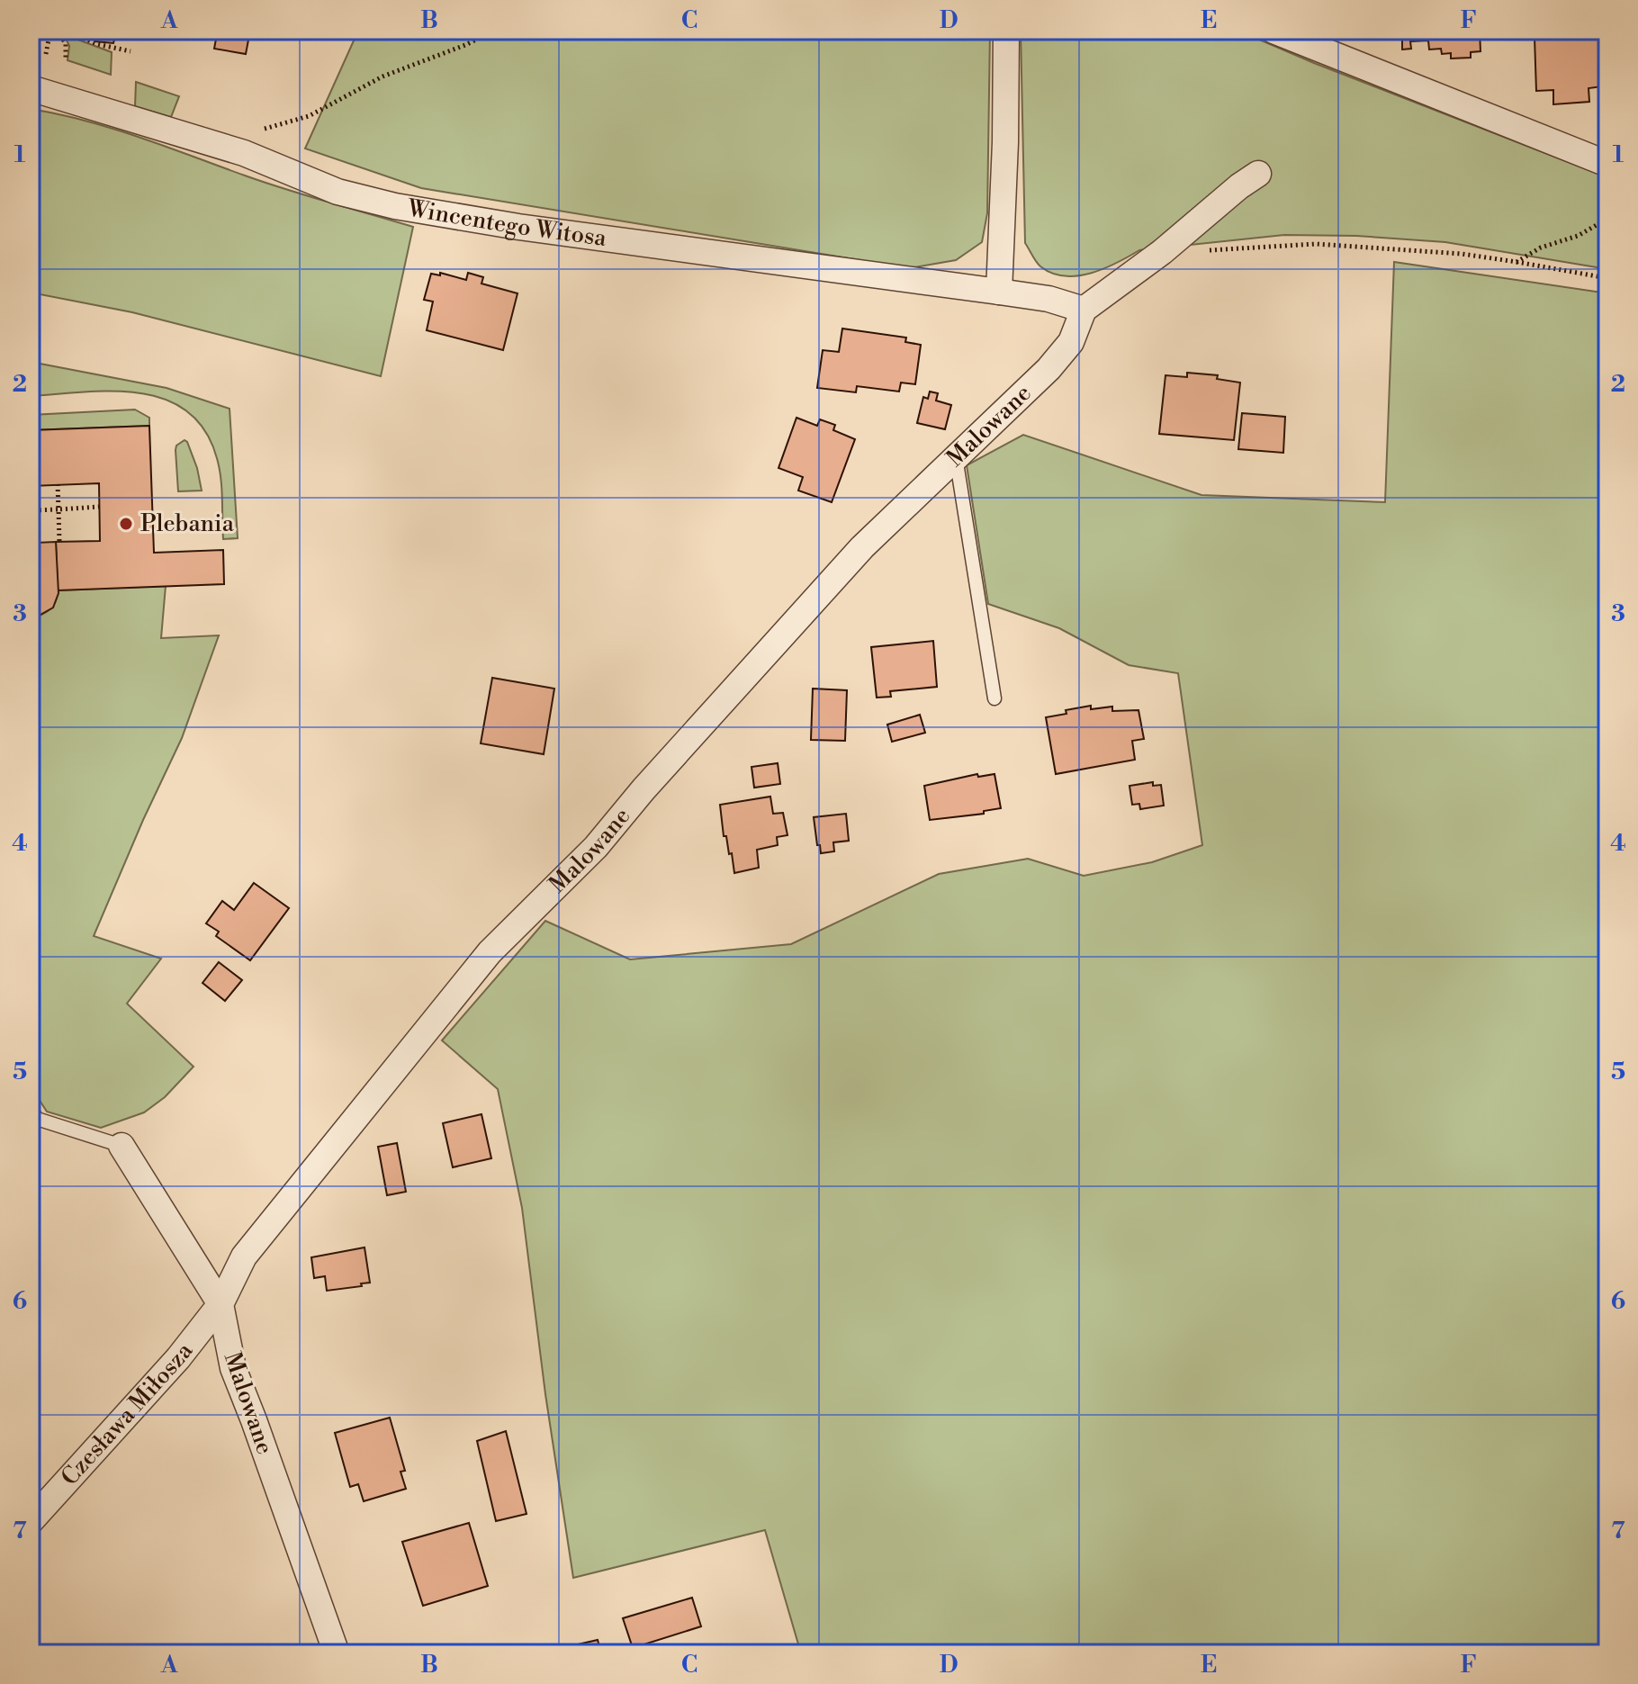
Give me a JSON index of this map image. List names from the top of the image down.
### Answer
{
  "streets": {
    "street": ["Wincentego Witosa", "Malowane", "Czesława Miłosza"]
  },
  "crossings": [
    ["Wincentego Witosa", "Malowane"],
    ["Malowane", "Czesława Miłosza"]
  ],
  "places": ["Plebania"],
  "grid": {
    "columns": [
      "A",
      "B",
      "C",
      "D",
      "E",
      "F"
    ],
    "rows": [
      "1",
      "2",
      "3",
      "4",
      "5",
      "6",
      "7"
    ]
  }
}
